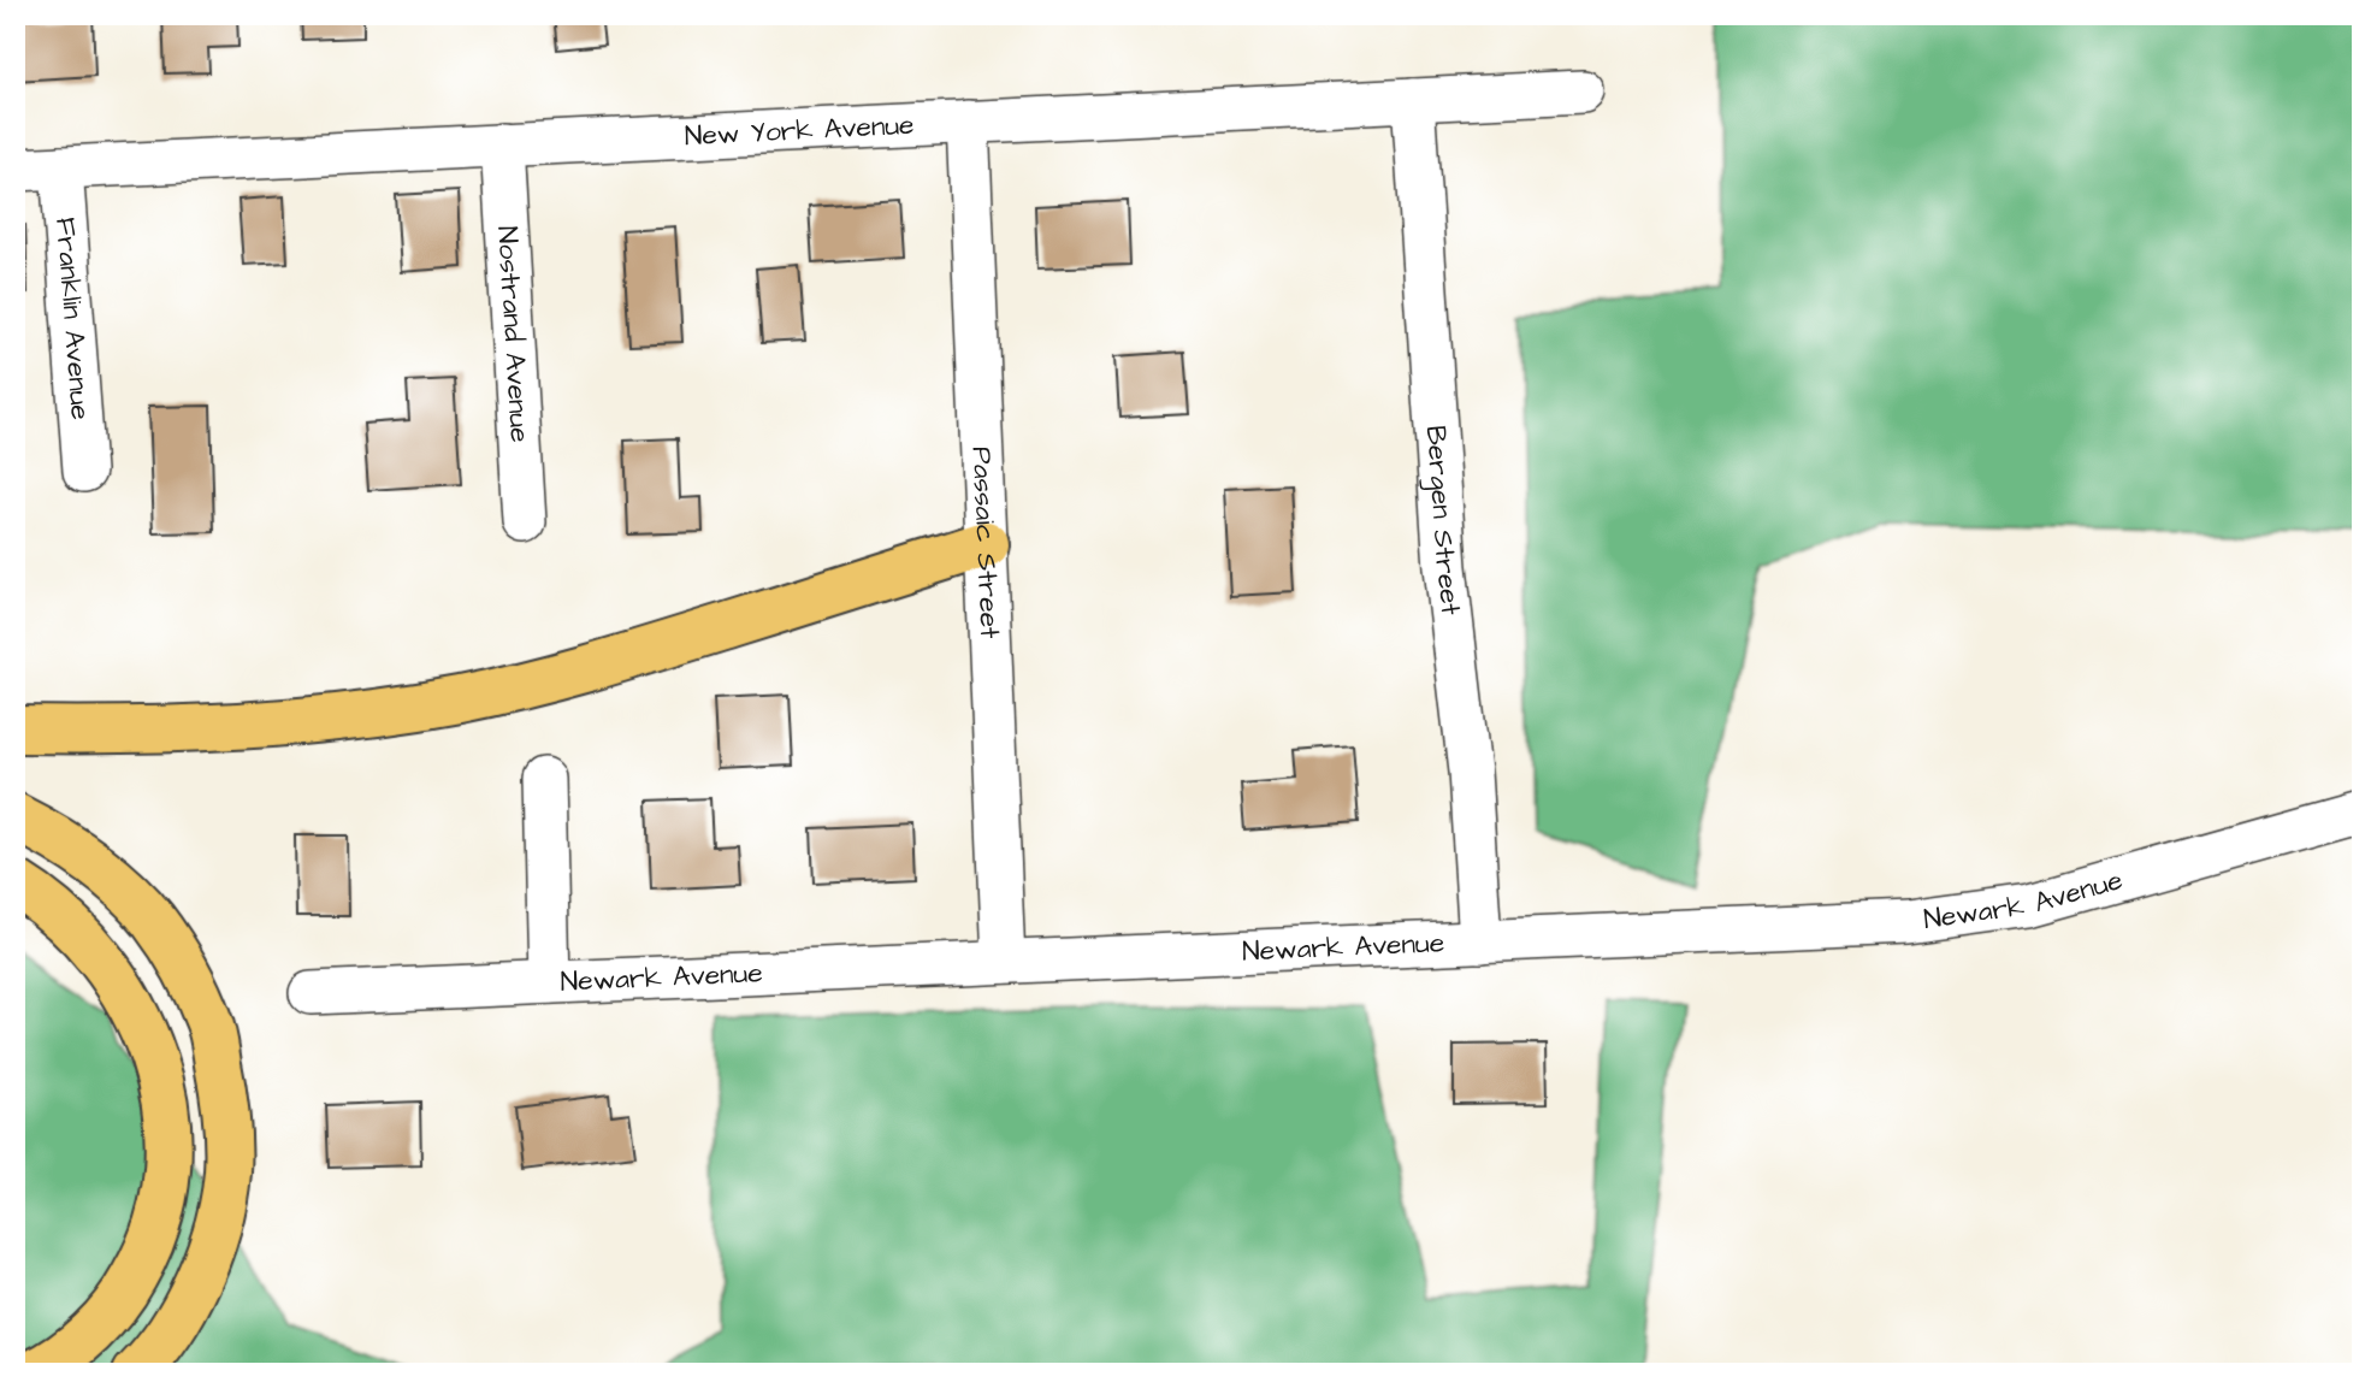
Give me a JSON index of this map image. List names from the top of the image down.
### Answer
{
  "streets": {
    "street": [
      "New York Avenue",
      "Franklin Avenue",
      "Nostrand Avenue",
      "Bergen Street",
      "Passaic Street",
      "Newark Avenue"
    ]
  },
  "crossings": [
    ["New York Avenue", "Franklin Avenue"],
    ["New York Avenue", "Nostrand Avenue"],
    ["New York Avenue", "Bergen Street"],
    ["New York Avenue", "Passaic Street"],
    ["Bergen Street", "Newark Avenue"],
    ["Passaic Street", "Newark Avenue"]
  ]
}
